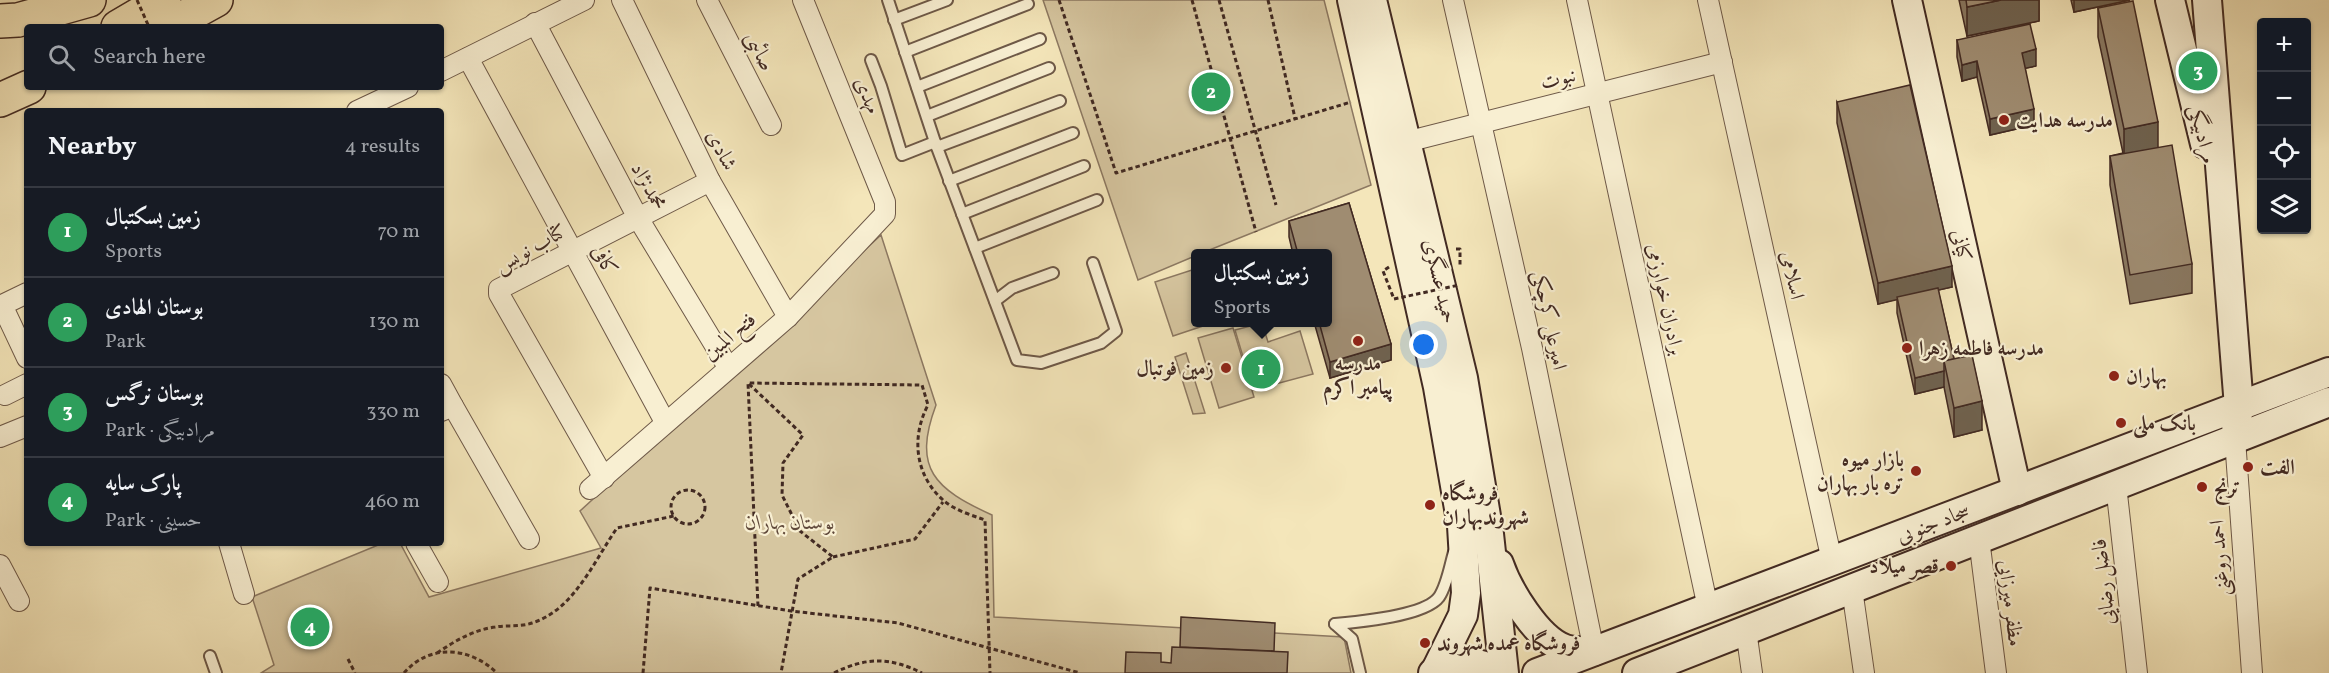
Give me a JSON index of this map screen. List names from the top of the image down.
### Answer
{
  "streets": {
    "main road": [
      "مرادبیگی",
      "کیانی",
      "حمید عسگری",
      "سجاد جنوبی"
    ],
    "street": [
      "صائبی",
      "نبوت",
      "مهدی",
      "شادی",
      "محمدنژاد",
      "کتاب نویس",
      "کافی",
      "اسلامی",
      "برادران خوارزمی",
      "امیرعلی کرچکی",
      "فتح المبین",
      "احمد روغنی",
      "فاضل رضایی",
      "مظفر میرزایی"
    ]
  },
  "crossings": [
    ["نبوت", "اسلامی"],
    ["نبوت", "حمید عسگری"],
    ["نبوت", "برادران خوارزمی"],
    ["نبوت", "امیرعلی کرچکی"],
    ["مهدی", "فتح المبین"],
    ["مرادبیگی", "سجاد جنوبی"],
    ["مرادبیگی", "احمد روغنی"],
    ["شادی", "کتاب نویس"],
    ["شادی", "فتح المبین"],
    ["محمدنژاد", "کتاب نویس"],
    ["محمدنژاد", "فتح المبین"],
    ["کیانی", "سجاد جنوبی"],
    ["کتاب نویس", "کافی"],
    ["کتاب نویس", "فتح المبین"],
    ["کافی", "فتح المبین"],
    ["اسلامی", "سجاد جنوبی"],
    ["برادران خوارزمی", "سجاد جنوبی"],
    ["امیرعلی کرچکی", "سجاد جنوبی"],
    ["سجاد جنوبی", "احمد روغنی"],
    ["سجاد جنوبی", "فاضل رضایی"],
    ["سجاد جنوبی", "مظفر میرزایی"]
  ],
  "parks": ["بوستان بهاران"],
  "places": [
    "مدرسه هدایت",
    "مدرسه پیامبر اکرم",
    "مدرسه فاطمه زهرا",
    "زمین فوتبال",
    "بهاران",
    "بانک ملی",
    "الفت",
    "بازار میوه تره بار بهاران",
    "ترنج",
    "فروشگاه شهروندبهاران",
    "قصر میلاد",
    "فروشگاه عمده شهروند"
  ],
  "page": {
    "map_buttons": ["+", "−"],
    "search": "Search here",
    "pins": [
      "3",
      "2",
      "1",
      "4"
    ],
    "heading": ["Nearby", "4 results"],
    "list": [
      {
        "mark": "1",
        "name": "زمین بسکتبال",
        "note": "Sports",
        "value": "70 m"
      },
      {
        "mark": "2",
        "name": "بوستان الهادی",
        "note": "Park",
        "value": "130 m"
      },
      {
        "mark": "3",
        "name": "بوستان نرگس",
        "note": "Park · مرادبیگی",
        "value": "330 m"
      },
      {
        "mark": "4",
        "name": "پارک سایه",
        "note": "Park · حسینی",
        "value": "460 m"
      }
    ],
    "popup": ["زمین بسکتبال", "Sports"]
  }
}
